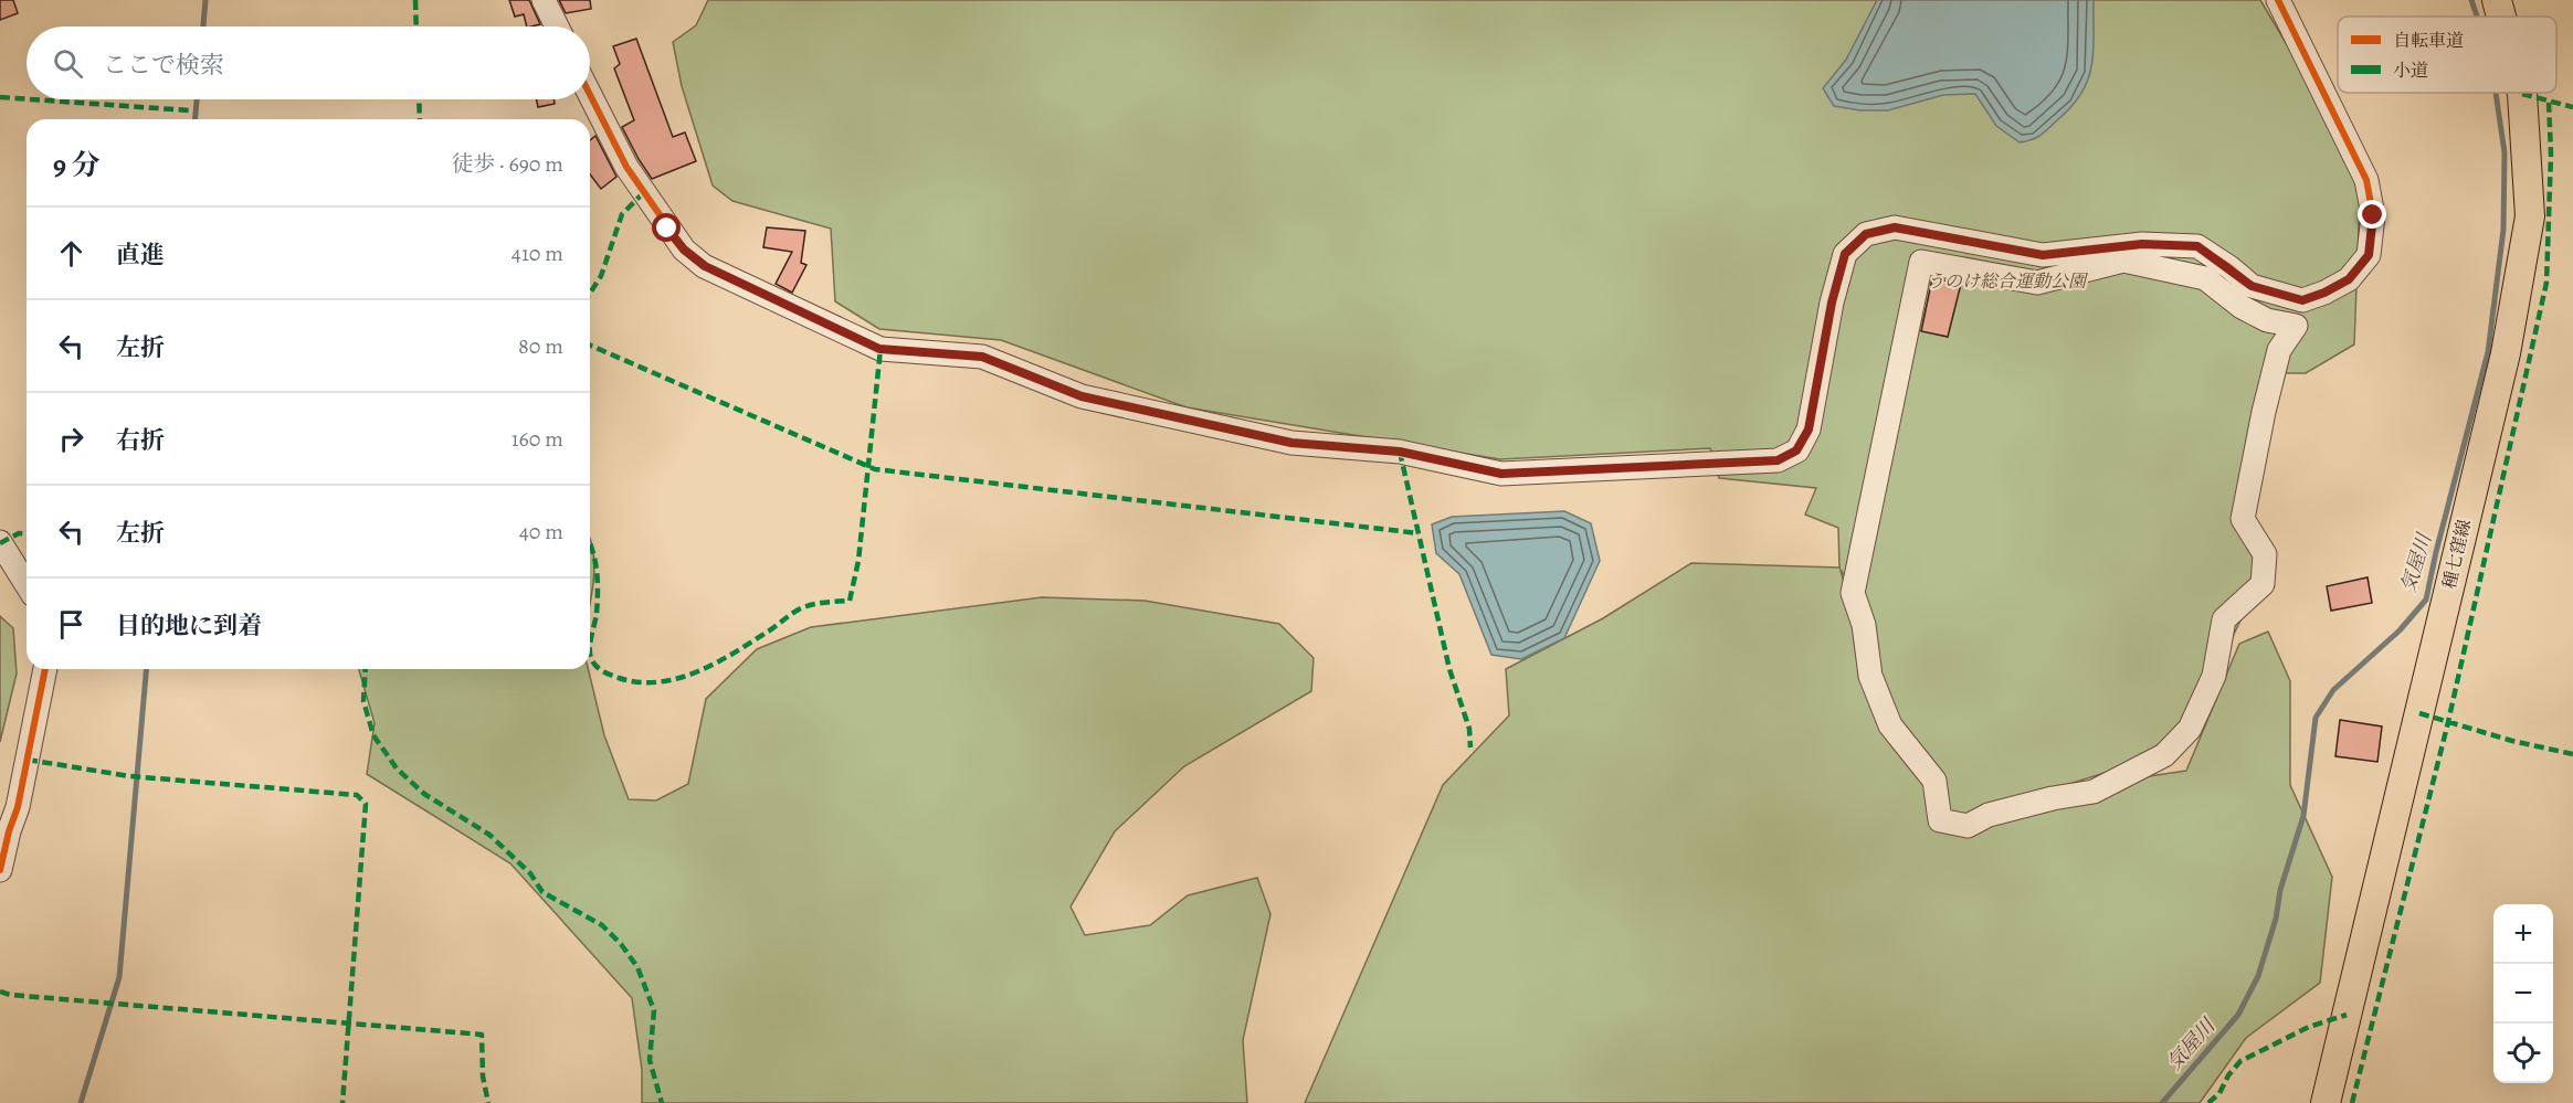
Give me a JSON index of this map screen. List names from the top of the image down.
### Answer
{
  "streets": {
    "main road": ["種七窪線"]
  },
  "water": ["気屋川"],
  "parks": ["うのけ総合運動公園"],
  "legend": ["自転車道", "小道"],
  "page": {
    "search": "ここで検索",
    "heading": ["9 分", "徒歩 · 690 m"],
    "list": [
      ["直進", "410 m"],
      ["左折", "80 m"],
      ["右折", "160 m"],
      ["左折", "40 m"],
      "目的地に到着"
    ],
    "map_buttons": ["+", "−"]
  }
}
